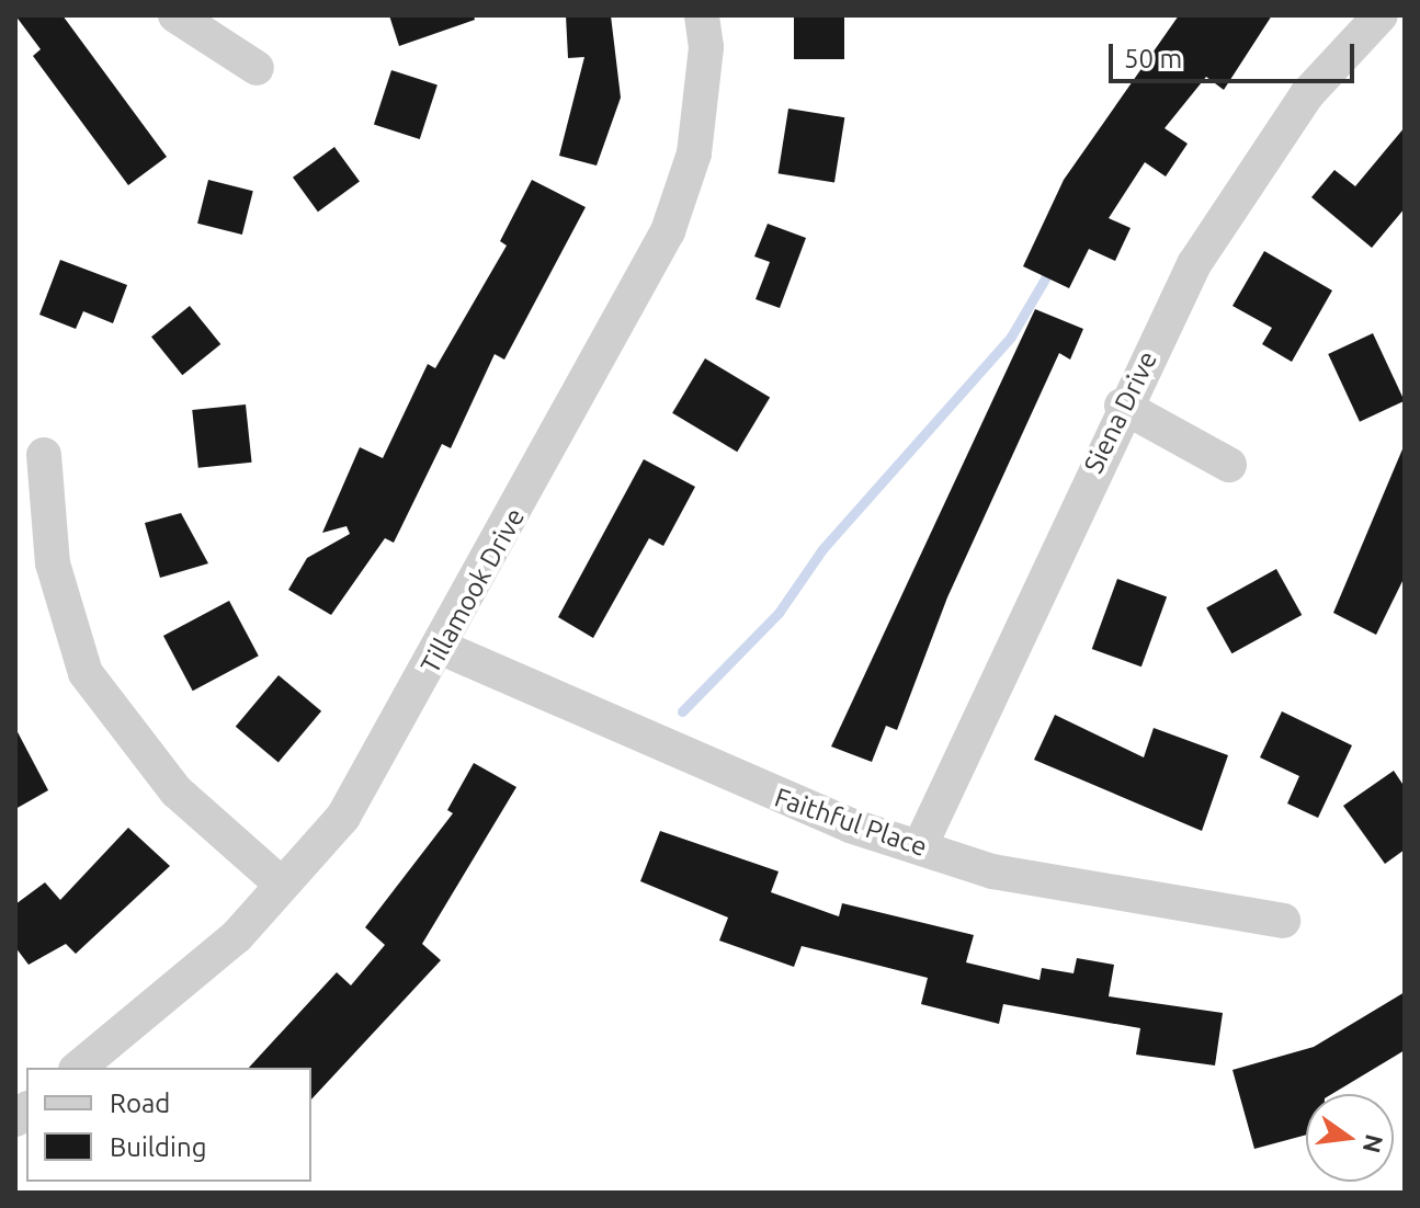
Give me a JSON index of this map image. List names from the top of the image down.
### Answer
{
  "streets": {
    "street": ["Siena Drive", "Tillamook Drive", "Faithful Place"]
  },
  "crossings": [
    ["Siena Drive", "Faithful Place"],
    ["Tillamook Drive", "Faithful Place"]
  ],
  "legend": ["Road", "Building"],
  "scale_bar": "50 m",
  "north": "right"
}
